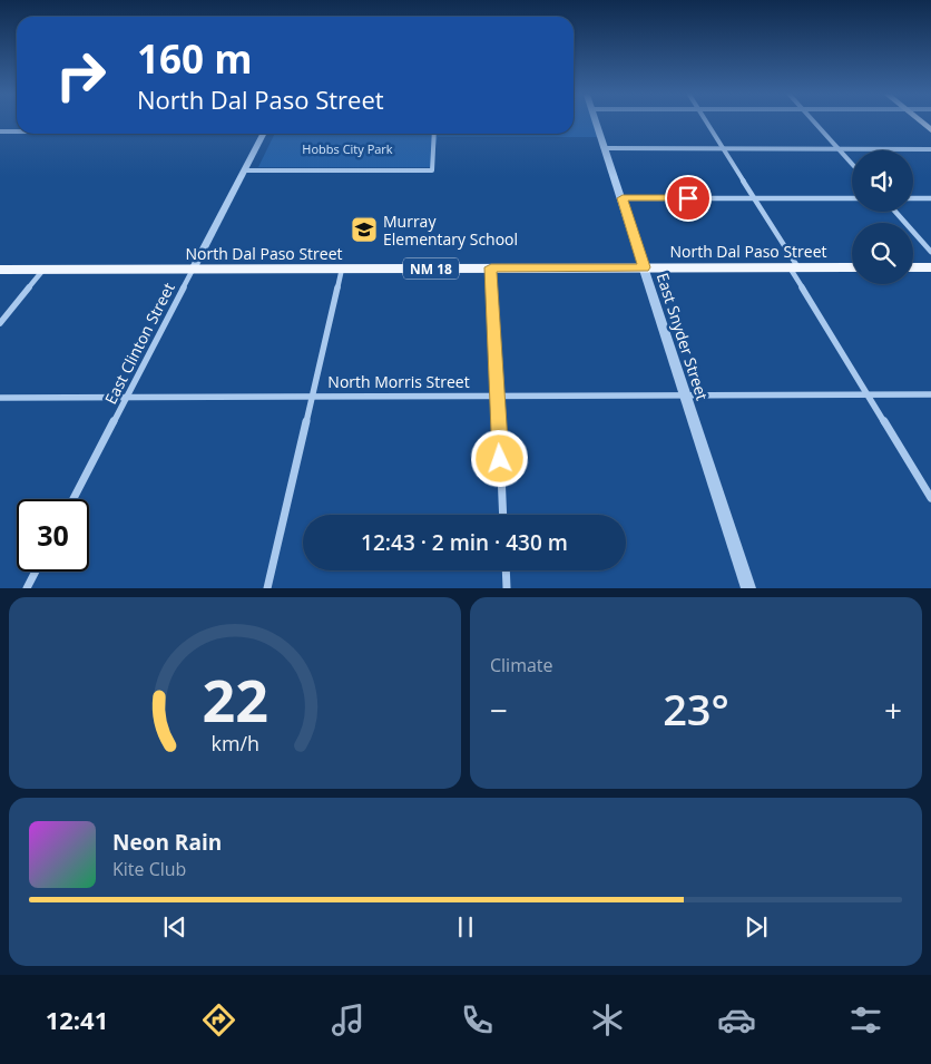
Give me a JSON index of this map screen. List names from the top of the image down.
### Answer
{
  "streets": {
    "main road": ["North Dal Paso Street", "NM 18"],
    "street": ["East Snyder Street", "East Clinton Street", "North Morris Street"]
  },
  "crossings": [
    ["North Dal Paso Street", "East Snyder Street"],
    ["North Dal Paso Street", "East Clinton Street"],
    ["East Snyder Street", "North Morris Street"],
    ["East Clinton Street", "North Morris Street"]
  ],
  "parks": ["Hobbs City Park"],
  "places": {
    "school or university": ["Murray Elementary School"]
  },
  "page": {
    "turn": ["160 m", "North Dal Paso Street"],
    "limit": "30",
    "trip": "12:43 · 2 min · 430 m",
    "tile": "Climate",
    "heat": ["−", "23°", "+"],
    "song": ["Neon Rain", "Kite Club"],
    "tabs": "12:41",
    "gauge": ["22", "km/h"]
  }
}
